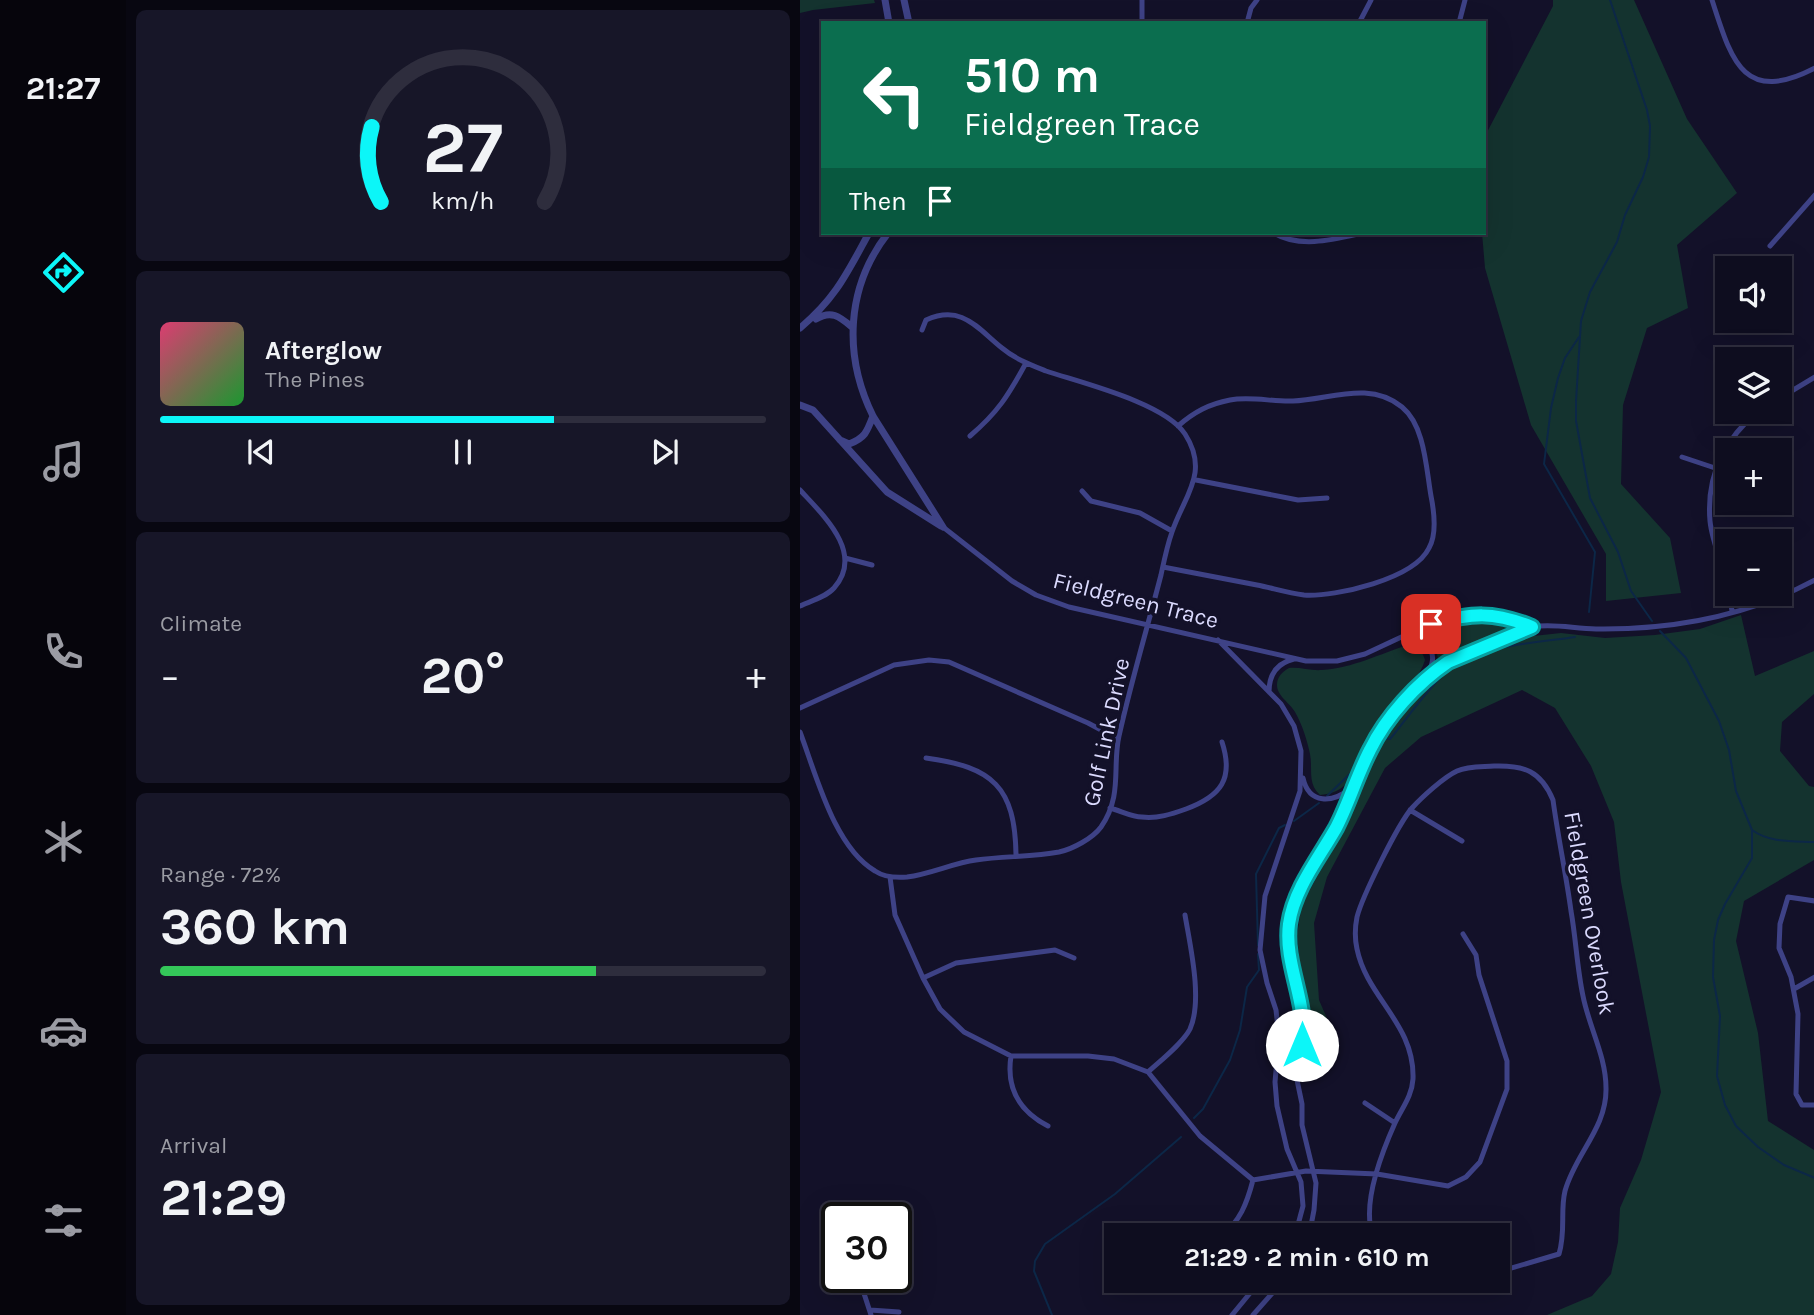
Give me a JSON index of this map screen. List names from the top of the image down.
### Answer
{
  "streets": {
    "street": ["Fieldgreen Trace", "Golf Link Drive", "Fieldgreen Overlook"]
  },
  "crossings": [
    ["Fieldgreen Trace", "Golf Link Drive"]
  ],
  "page": {
    "tabs": "21:27",
    "turn": ["510 m", "Fieldgreen Trace"],
    "then": "Then",
    "map_buttons": ["+", "−"],
    "song": ["Afterglow", "The Pines"],
    "tile": [
      "Climate",
      ["Range · 72%", "360 km"],
      ["Arrival", "21:29"]
    ],
    "heat": ["−", "20°", "+"],
    "limit": "30",
    "trip": "21:29 · 2 min · 610 m",
    "gauge": ["27", "km/h"]
  }
}
